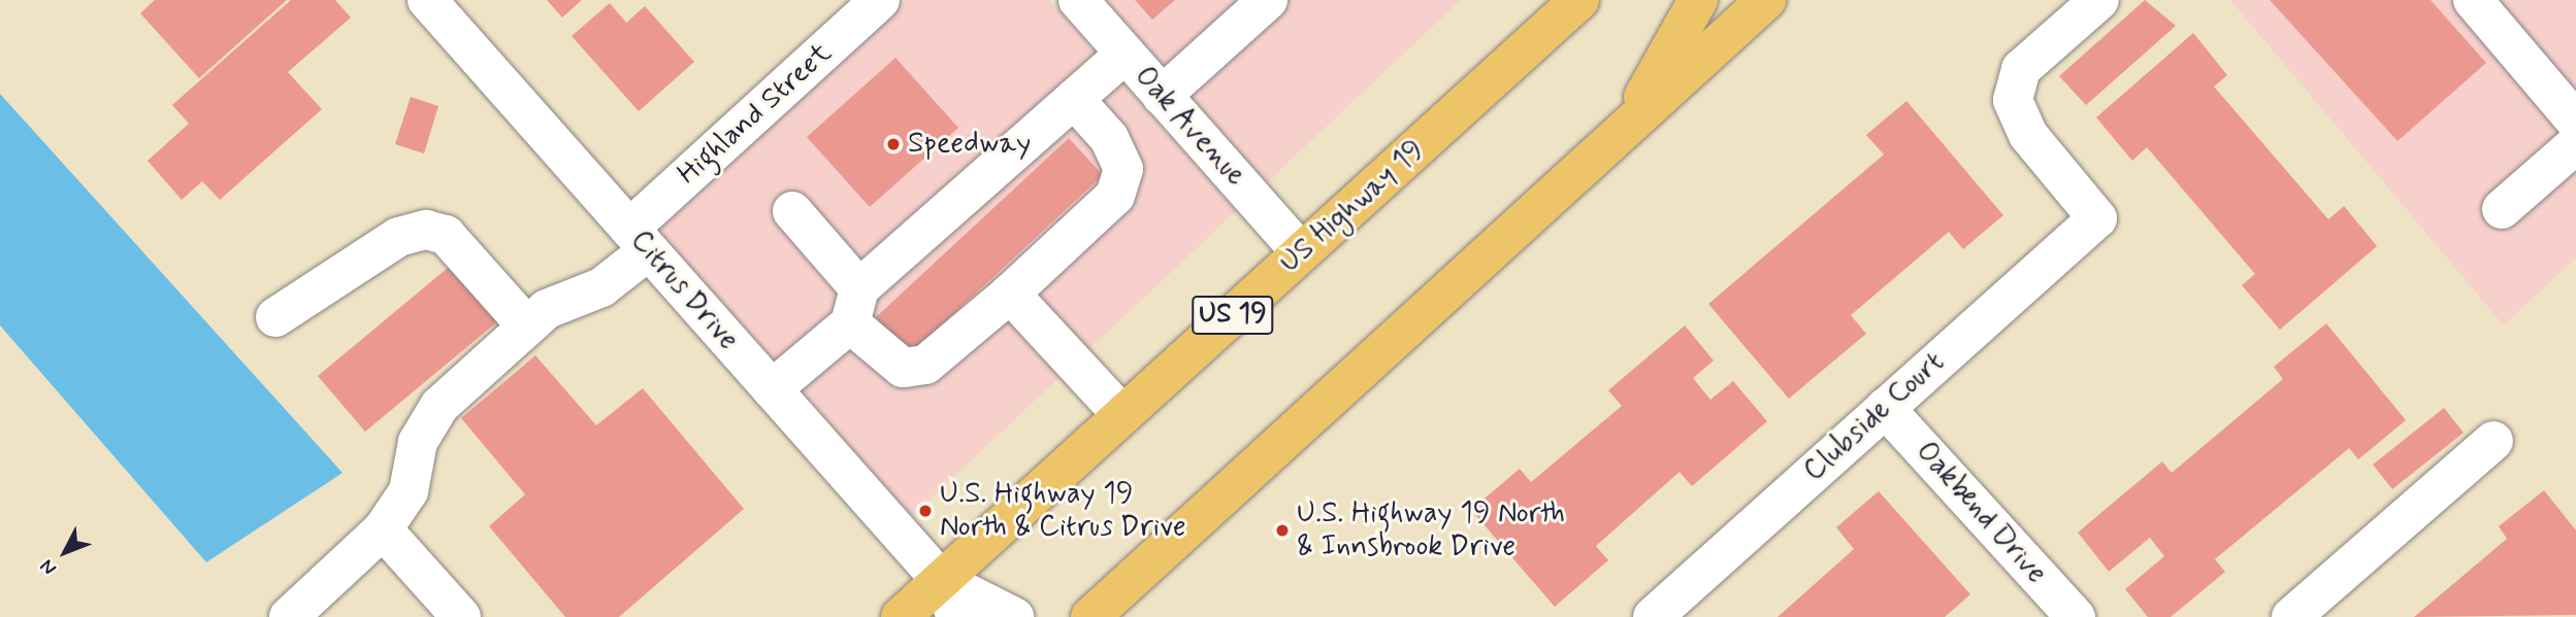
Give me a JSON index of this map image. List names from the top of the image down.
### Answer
{
  "streets": {
    "highway": ["US Highway 19", "US 19"],
    "street": [
      "Highland Street",
      "Oak Avenue",
      "Citrus Drive",
      "Clubside Court",
      "Oakbend Drive"
    ]
  },
  "crossings": [
    ["Highland Street", "Citrus Drive"],
    ["Oak Avenue", "US Highway 19"],
    ["US Highway 19", "Citrus Drive"],
    ["Clubside Court", "Oakbend Drive"]
  ],
  "places": ["Speedway", "U.S. Highway 19 North & Citrus Drive", "U.S. Highway 19 North & Innsbrook Drive"],
  "north": "bottom left"
}
